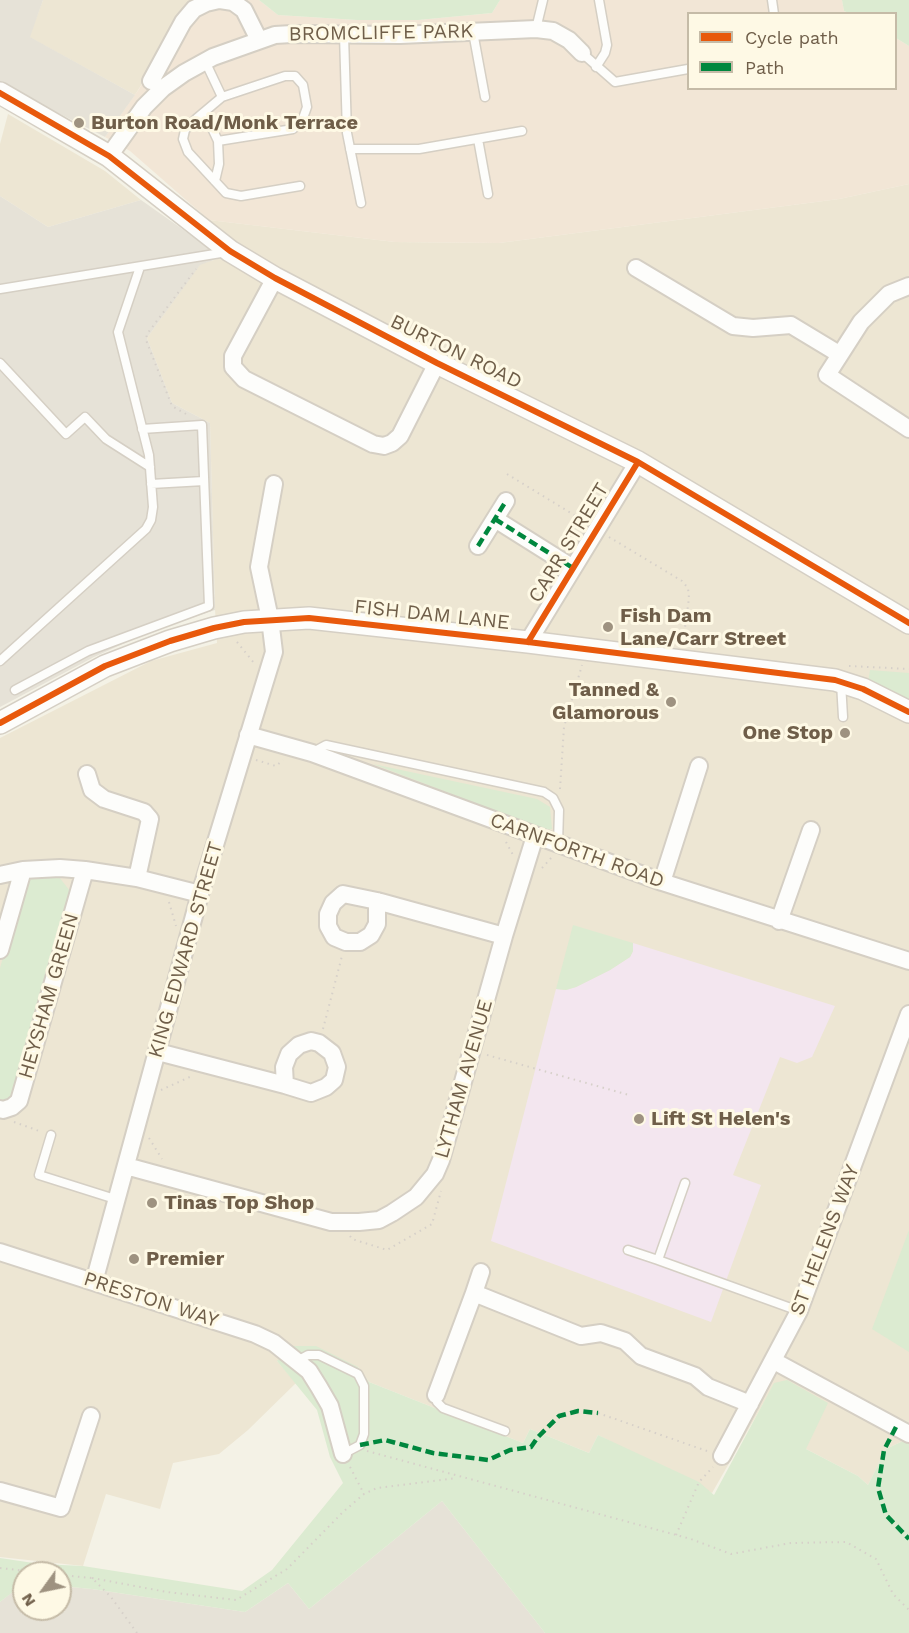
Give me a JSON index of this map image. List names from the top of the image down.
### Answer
{
  "streets": {
    "street": [
      "BROMCLIFFE PARK",
      "BURTON ROAD",
      "CARR STREET",
      "FISH DAM LANE",
      "CARNFORTH ROAD",
      "KING EDWARD STREET",
      "HEYSHAM GREEN",
      "LYTHAM AVENUE",
      "ST HELENS WAY",
      "PRESTON WAY"
    ]
  },
  "crossings": [
    ["BROMCLIFFE PARK", "BURTON ROAD"],
    ["BURTON ROAD", "CARR STREET"],
    ["CARR STREET", "FISH DAM LANE"],
    ["FISH DAM LANE", "KING EDWARD STREET"],
    ["CARNFORTH ROAD", "KING EDWARD STREET"],
    ["CARNFORTH ROAD", "LYTHAM AVENUE"],
    ["KING EDWARD STREET", "LYTHAM AVENUE"],
    ["KING EDWARD STREET", "PRESTON WAY"]
  ],
  "places": [
    "Burton Road/Monk Terrace",
    "Fish Dam Lane/Carr Street",
    "Tanned & Glamorous",
    "One Stop",
    "Lift St Helen's",
    "Tinas Top Shop",
    "Premier"
  ],
  "legend": ["Cycle path", "Path"],
  "north": "bottom left"
}
